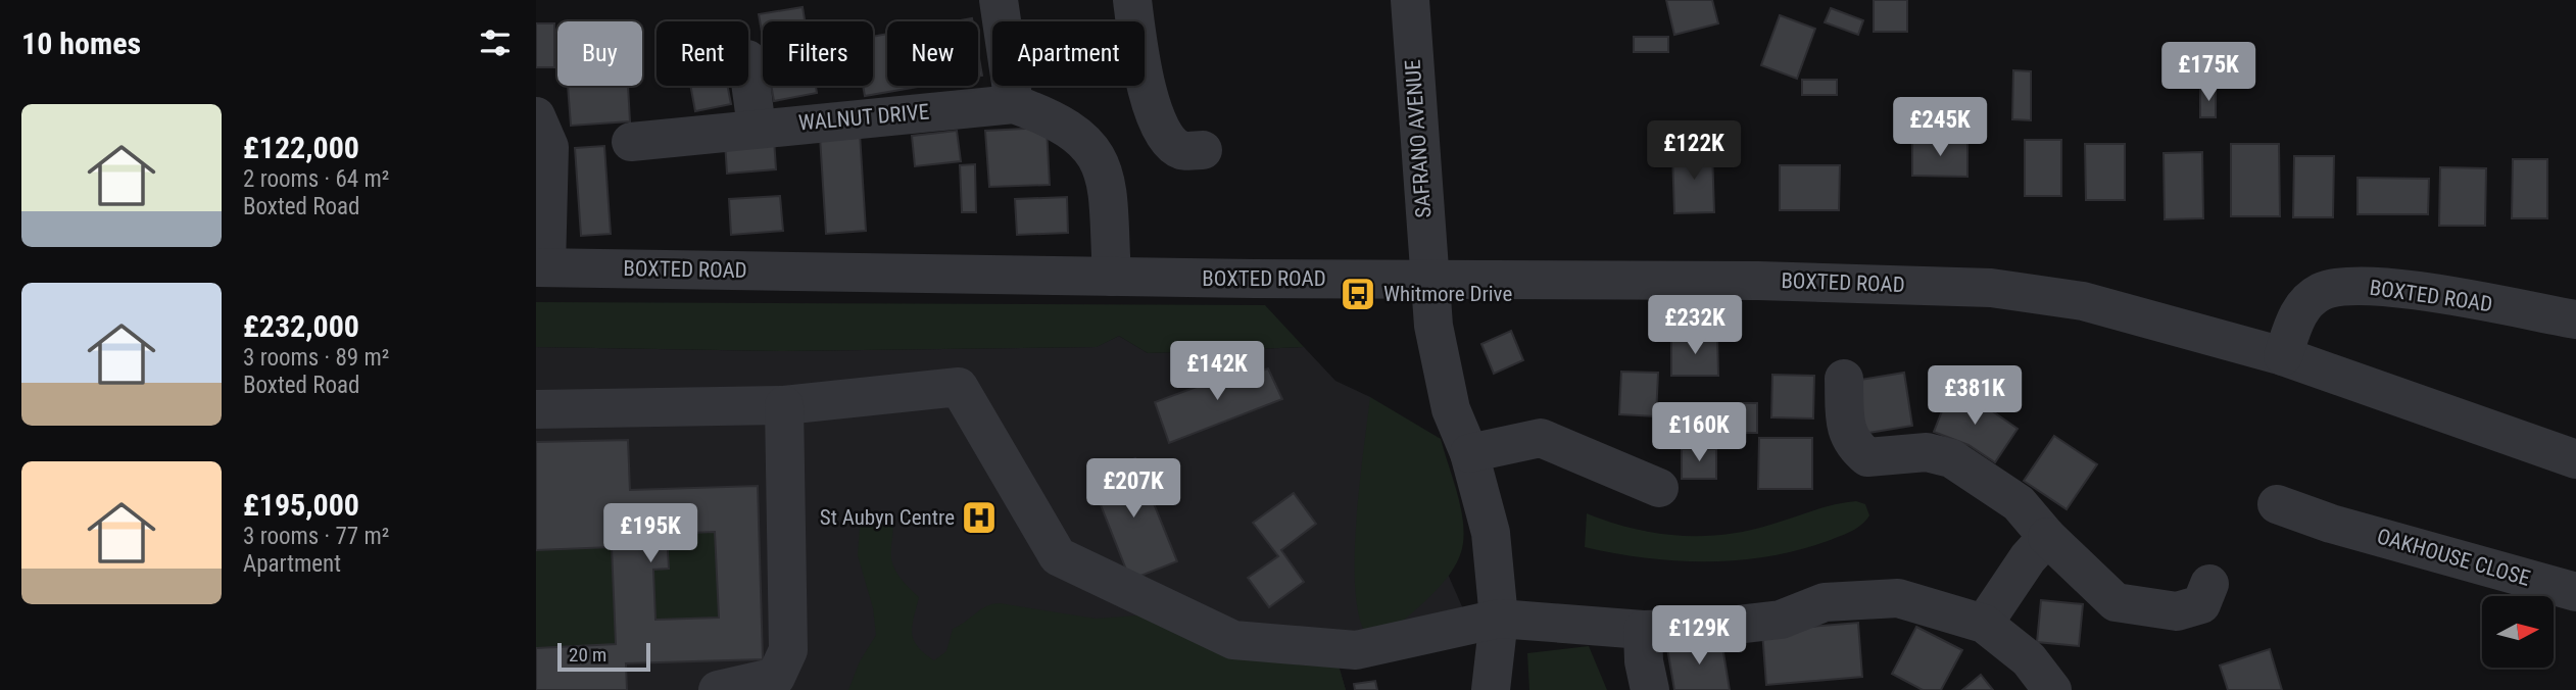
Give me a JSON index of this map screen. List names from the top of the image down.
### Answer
{
  "streets": {
    "street": [
      "WALNUT DRIVE",
      "SAFRANO AVENUE",
      "BOXTED ROAD",
      "OAKHOUSE CLOSE"
    ]
  },
  "crossings": [
    ["WALNUT DRIVE", "BOXTED ROAD"],
    ["SAFRANO AVENUE", "BOXTED ROAD"]
  ],
  "places": {
    "bus stop": ["Whitmore Drive"],
    "hospital": ["St Aubyn Centre"]
  },
  "scale_bar": "20 m",
  "north": "right",
  "page": {
    "heading": "10 homes",
    "chip": [
      "Buy",
      "Rent",
      "Filters",
      "New",
      "Apartment"
    ],
    "price": [
      "£175K",
      "£245K",
      "£122K",
      "£232K",
      "£142K",
      "£381K",
      "£160K",
      "£207K",
      "£195K",
      "£129K"
    ],
    "list": [
      {
        "name": "£122,000",
        "note": "2 rooms · 64 m² · Boxted Road"
      },
      {
        "name": "£232,000",
        "note": "3 rooms · 89 m² · Boxted Road"
      },
      {
        "name": "£195,000",
        "note": "3 rooms · 77 m² · Apartment"
      }
    ],
    "scale": "20 m"
  }
}
